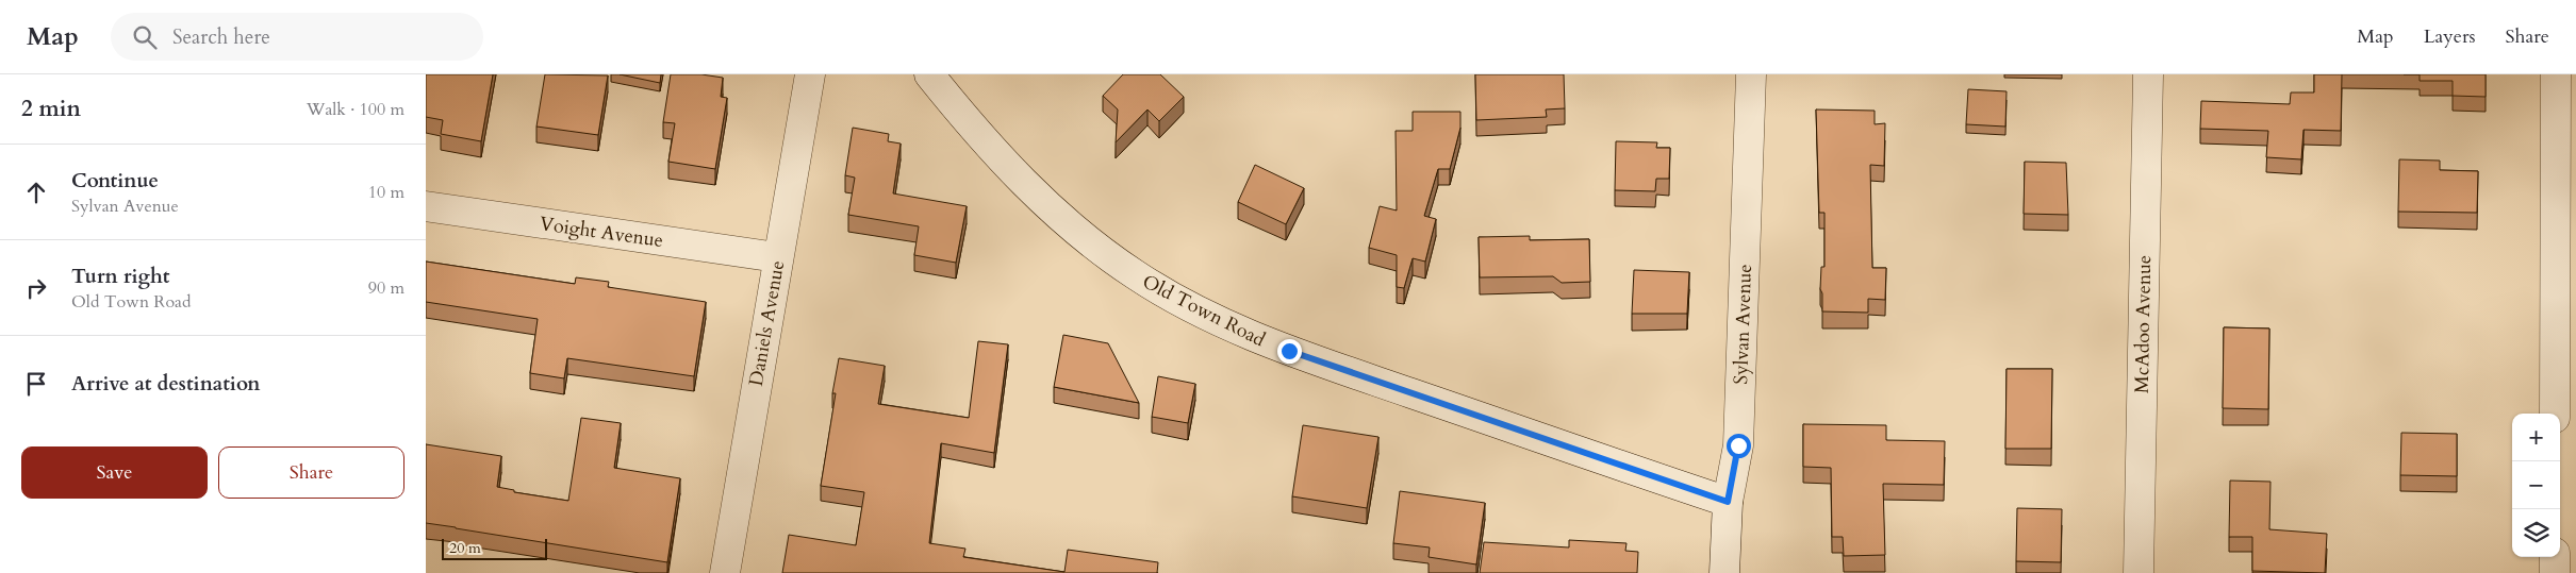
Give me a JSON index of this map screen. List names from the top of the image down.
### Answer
{
  "streets": {
    "street": [
      "Voight Avenue",
      "Old Town Road",
      "Daniels Avenue",
      "Sylvan Avenue",
      "McAdoo Avenue"
    ]
  },
  "crossings": [
    ["Voight Avenue", "Daniels Avenue"],
    ["Old Town Road", "Sylvan Avenue"]
  ],
  "scale_bar": "20 m",
  "page": {
    "header": "Map",
    "search": "Search here",
    "nav": ["Map", "Layers", "Share"],
    "heading": ["2 min", "Walk · 100 m"],
    "list": [
      ["Continue", "Sylvan Avenue", "10 m"],
      ["Turn right", "Old Town Road", "90 m"],
      "Arrive at destination"
    ],
    "map_buttons": ["+", "−"],
    "buttons": ["Save", "Share"],
    "scale": "20 m"
  }
}
